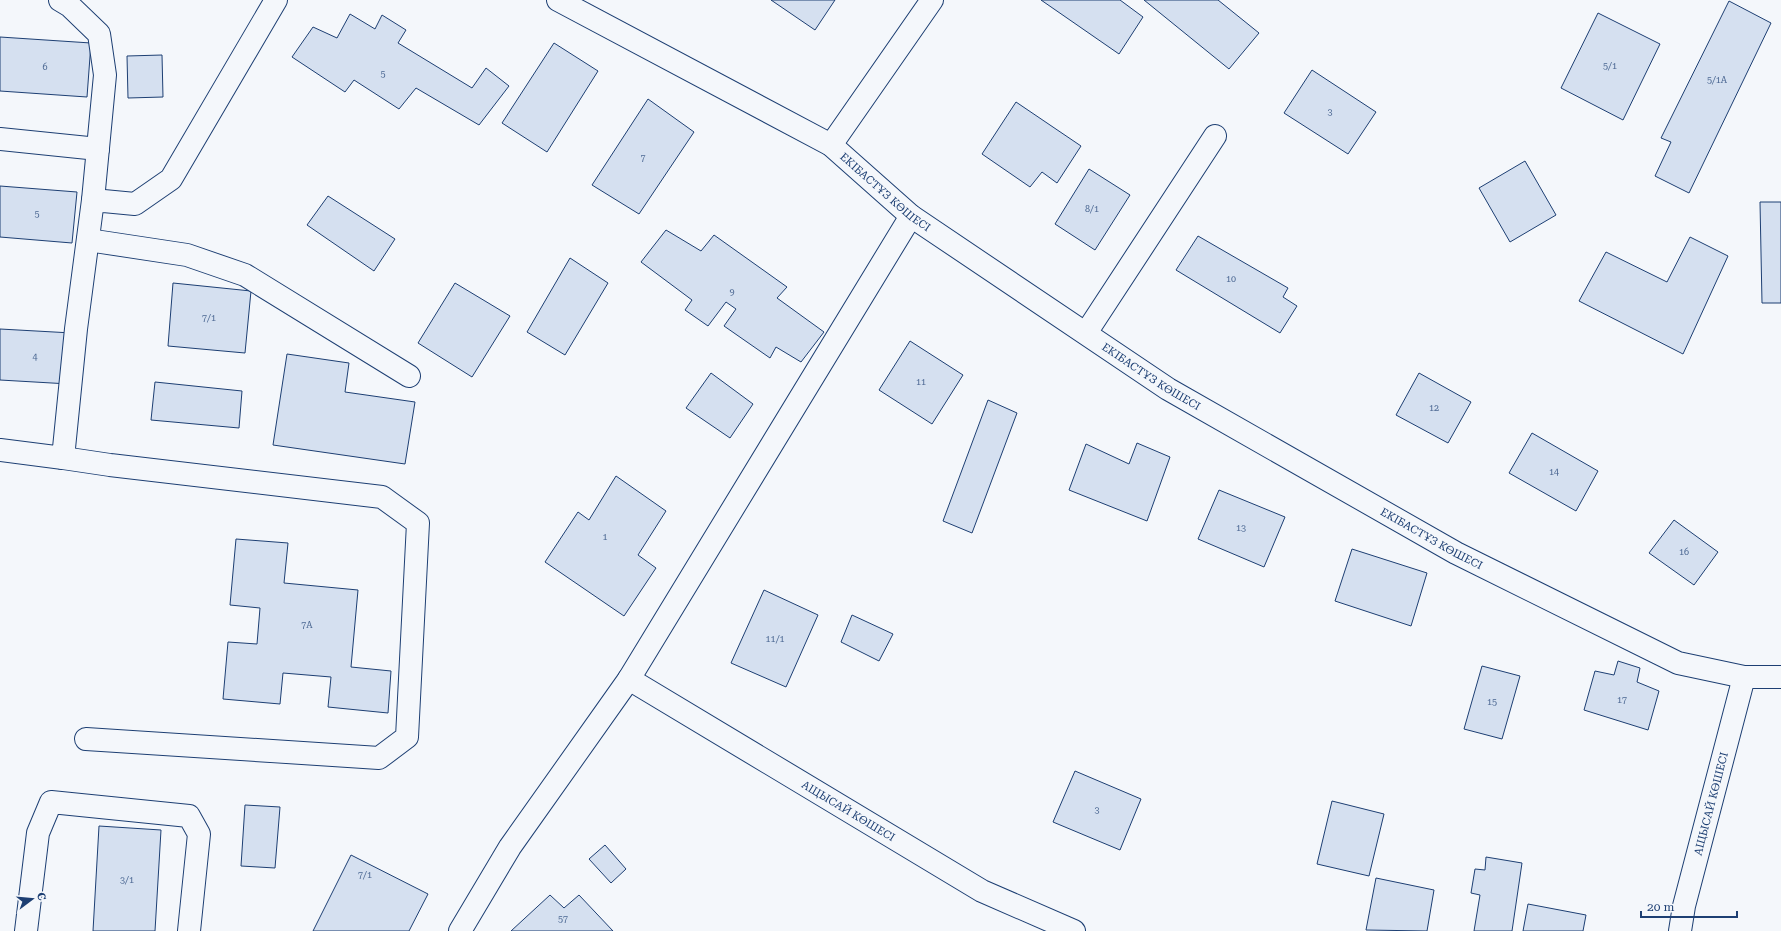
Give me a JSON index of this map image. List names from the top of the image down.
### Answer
{
  "streets": {
    "street": ["ЕКІБАСТҰЗ КӨШЕСІ", "АЩЫСАЙ КӨШЕСІ"]
  },
  "crossings": [
    ["ЕКІБАСТҰЗ КӨШЕСІ", "АЩЫСАЙ КӨШЕСІ"]
  ],
  "house_numbers": [
    "5/1",
    "6",
    "5",
    "5/1А",
    "3",
    "7",
    "8/1",
    "5",
    "10",
    "9",
    "7/1",
    "4",
    "11",
    "12",
    "14",
    "13",
    "1",
    "16",
    "7А",
    "11/1",
    "17",
    "15",
    "3",
    "7/1",
    "3/1",
    "57"
  ],
  "scale_bar": "20 m",
  "north": "right"
}
